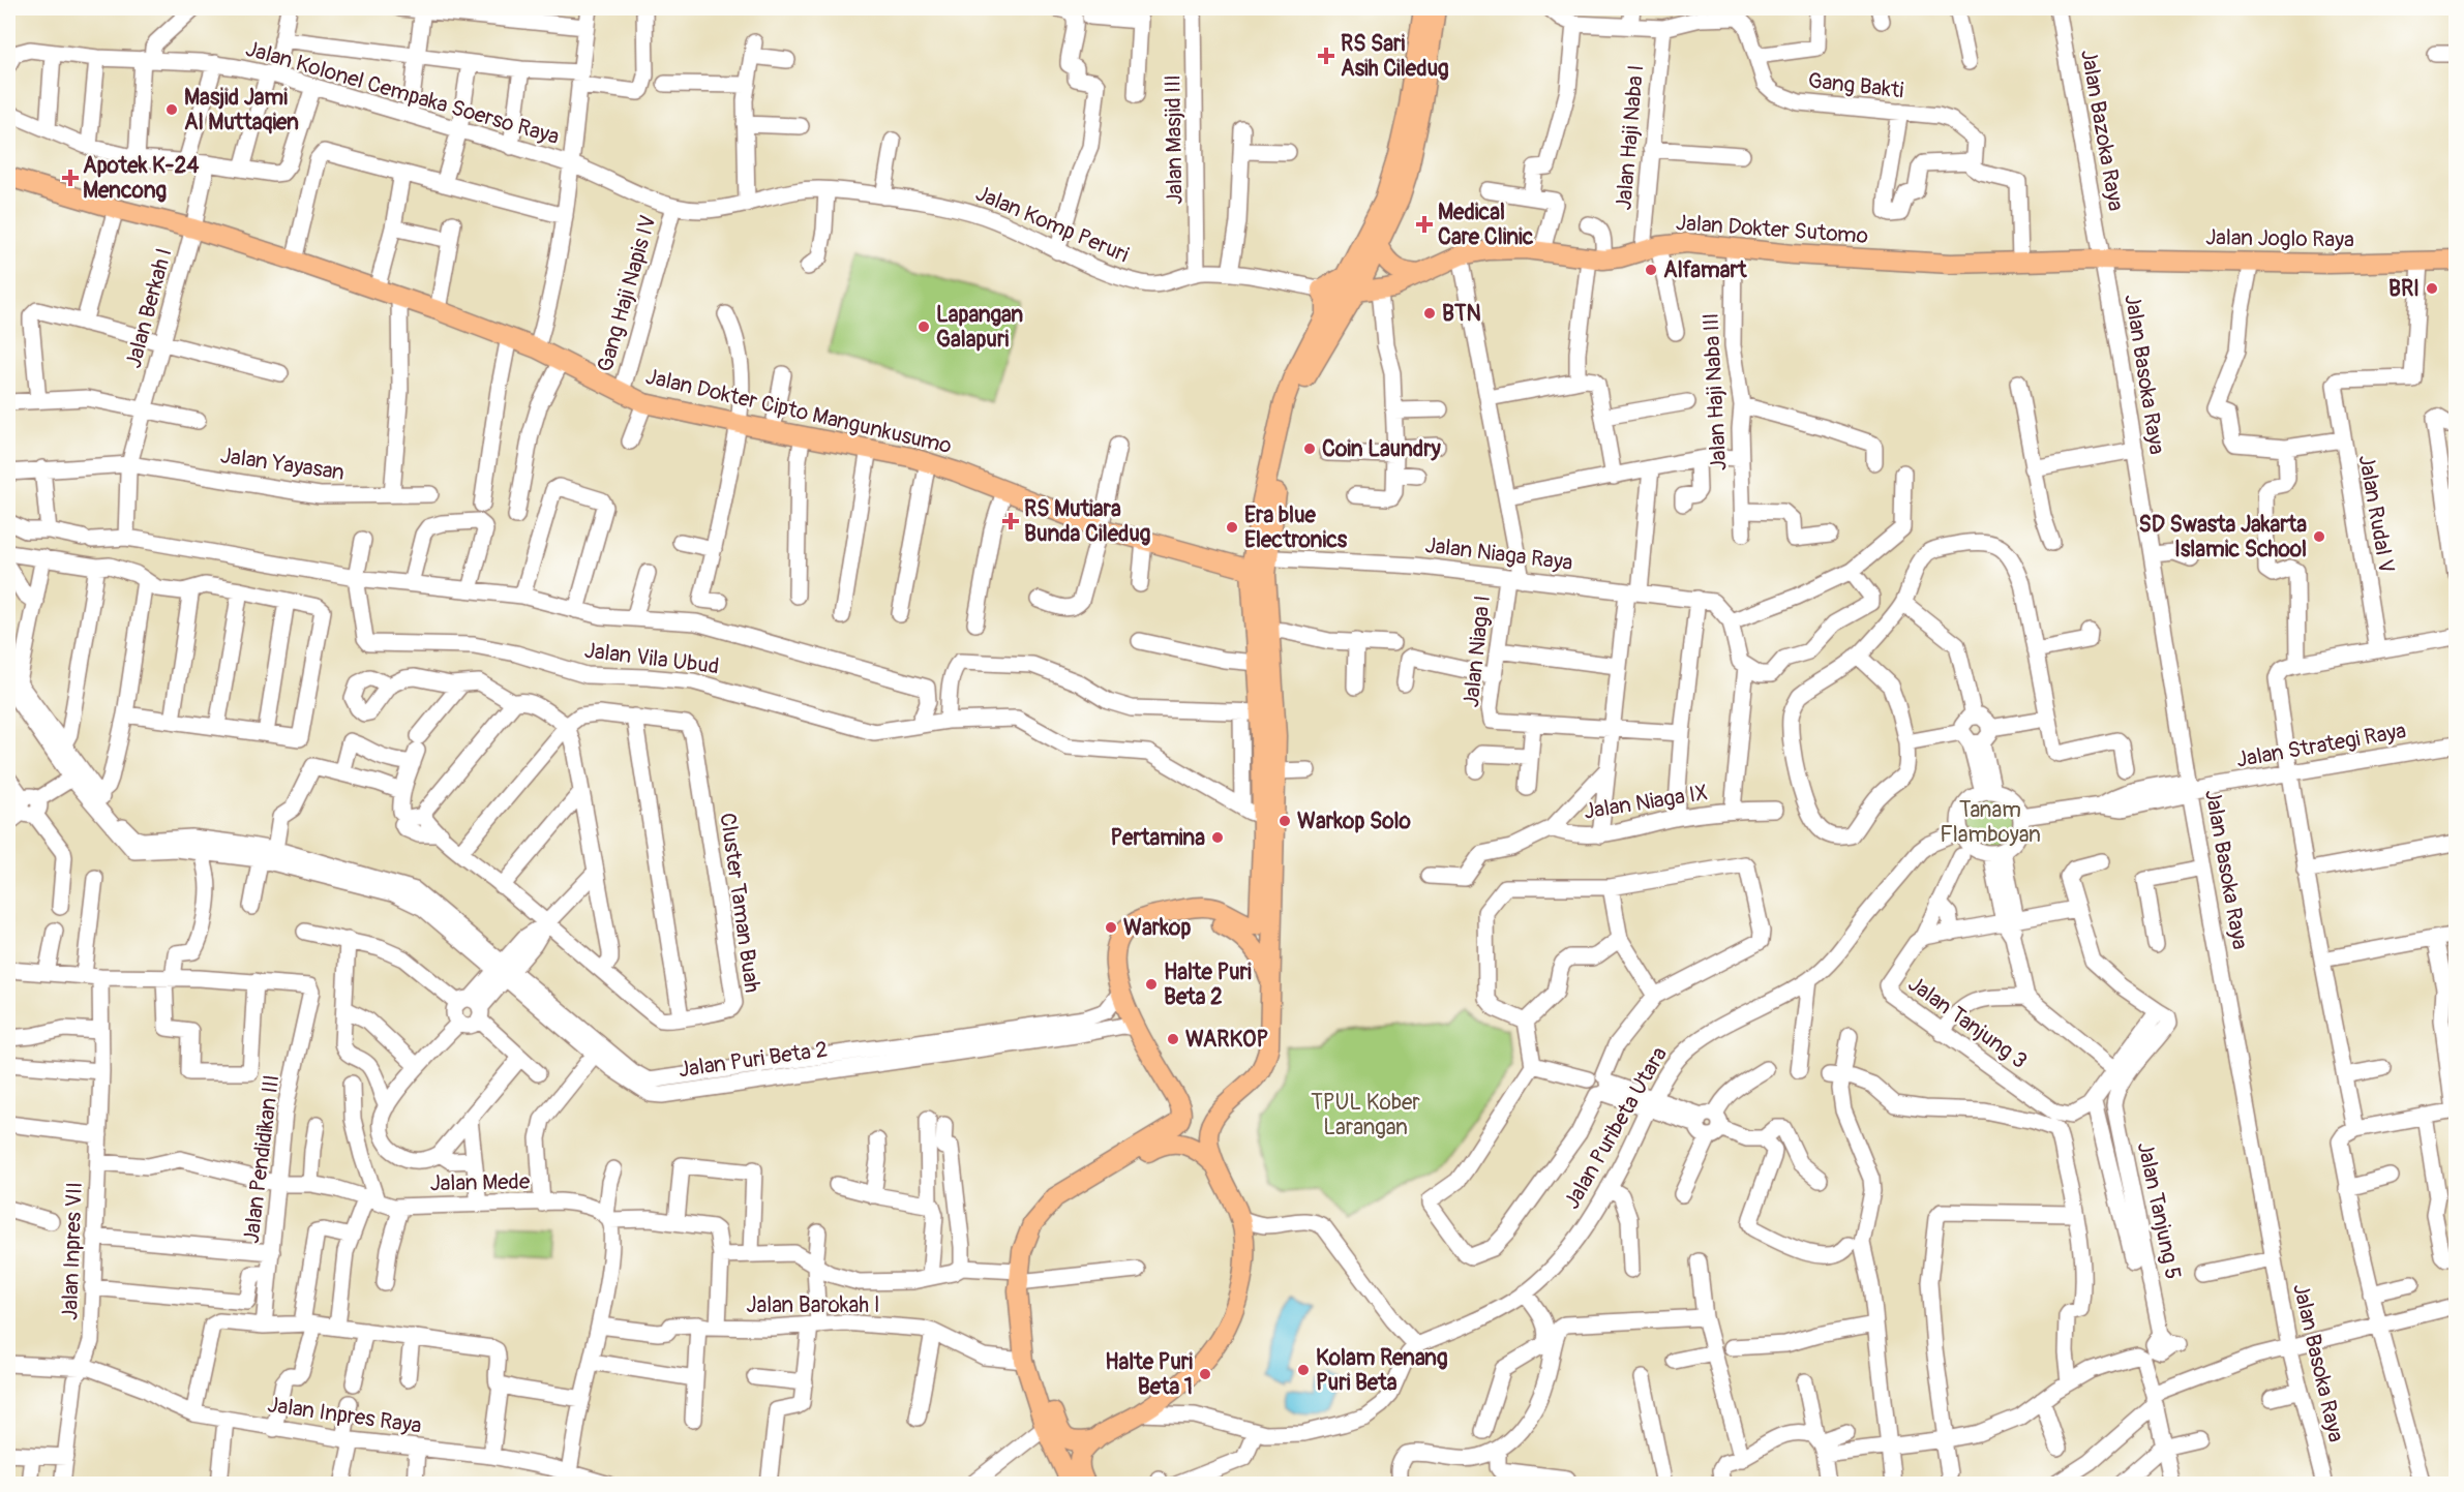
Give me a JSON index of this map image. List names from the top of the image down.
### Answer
{
  "streets": {
    "main road": ["Jalan Dokter Sutomo", "Jalan Joglo Raya", "Jalan Dokter Cipto Mangunkusumo"],
    "street": [
      "Gang Bakti",
      "Jalan Kolonel Cempaka Soerso Raya",
      "Jalan Bazoka Raya",
      "Jalan Haji Naba I",
      "Jalan Masjid III",
      "Jalan Komp Peruri",
      "Gang Haji Napis IV",
      "Jalan Berkah I",
      "Jalan Basoka Raya",
      "Jalan Haji Naba III",
      "Jalan Yayasan",
      "Jalan Rudal V",
      "Jalan Niaga Raya",
      "Jalan Niaga I",
      "Jalan Vila Ubud",
      "Jalan Strategi Raya",
      "Jalan Niaga IX",
      "Cluster Taman Buah",
      "Jalan Tanjung 3",
      "Jalan Puri Beta 2",
      "Jalan Puribeta Utara",
      "Jalan Pendidikan III",
      "Jalan Mede",
      "Jalan Tanjung 5",
      "Jalan Inpres VII",
      "Jalan Barokah I",
      "Jalan Inpres Raya"
    ]
  },
  "crossings": [
    ["Gang Bakti", "Jalan Haji Naba I"],
    ["Jalan Kolonel Cempaka Soerso Raya", "Jalan Komp Peruri"],
    ["Jalan Kolonel Cempaka Soerso Raya", "Gang Haji Napis IV"],
    ["Jalan Bazoka Raya", "Jalan Dokter Sutomo"],
    ["Jalan Bazoka Raya", "Jalan Joglo Raya"],
    ["Jalan Bazoka Raya", "Jalan Basoka Raya"],
    ["Jalan Haji Naba I", "Jalan Dokter Sutomo"],
    ["Jalan Masjid III", "Jalan Komp Peruri"],
    ["Jalan Komp Peruri", "Jalan Dokter Sutomo"],
    ["Jalan Komp Peruri", "Gang Haji Napis IV"],
    ["Jalan Dokter Sutomo", "Jalan Joglo Raya"],
    ["Jalan Dokter Sutomo", "Jalan Basoka Raya"],
    ["Jalan Dokter Sutomo", "Jalan Haji Naba III"],
    ["Jalan Dokter Sutomo", "Jalan Niaga I"],
    ["Jalan Joglo Raya", "Jalan Basoka Raya"],
    ["Jalan Joglo Raya", "Jalan Rudal V"],
    ["Gang Haji Napis IV", "Jalan Dokter Cipto Mangunkusumo"],
    ["Jalan Berkah I", "Jalan Dokter Cipto Mangunkusumo"],
    ["Jalan Berkah I", "Jalan Yayasan"],
    ["Jalan Berkah I", "Jalan Vila Ubud"],
    ["Jalan Basoka Raya", "Jalan Strategi Raya"],
    ["Jalan Dokter Cipto Mangunkusumo", "Jalan Niaga Raya"],
    ["Jalan Niaga Raya", "Jalan Niaga I"],
    ["Jalan Tanjung 3", "Jalan Tanjung 5"],
    ["Jalan Pendidikan III", "Jalan Mede"],
    ["Jalan Pendidikan III", "Jalan Inpres VII"],
    ["Jalan Mede", "Jalan Inpres VII"],
    ["Jalan Inpres VII", "Jalan Inpres Raya"]
  ],
  "parks": ["Tanam Flamboyan", "TPUL Kober Larangan"],
  "places": {
    "health": [
      "RS Sari Asih Ciledug",
      "Apotek K-24 Mencong",
      "Medical Care Clinic",
      "RS Mutiara Bunda Ciledug"
    ],
    "other": [
      "Masjid Jami Al Muttaqien",
      "Alfamart",
      "BRI",
      "BTN",
      "Lapangan Galapuri",
      "Coin Laundry",
      "Era blue Electronics",
      "SD Swasta Jakarta Islamic School",
      "Warkop Solo",
      "Pertamina",
      "Warkop",
      "Halte Puri Beta 2",
      "WARKOP",
      "Kolam Renang Puri Beta",
      "Halte Puri Beta 1"
    ]
  }
}
